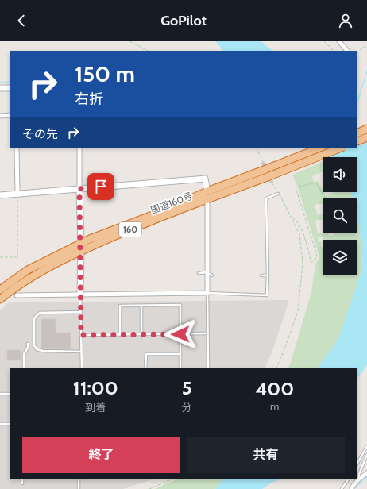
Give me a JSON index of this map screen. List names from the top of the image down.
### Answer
{
  "streets": {
    "highway": ["国道160号", "160"]
  },
  "crossings": [
    ["国道160号", "160"]
  ],
  "page": {
    "header": "GoPilot",
    "turn": ["150 m", "右折"],
    "then": "その先",
    "eta": [
      "11:00",
      "到着",
      "5",
      "分",
      "400",
      "m"
    ],
    "buttons": ["終了", "共有"]
  }
}
